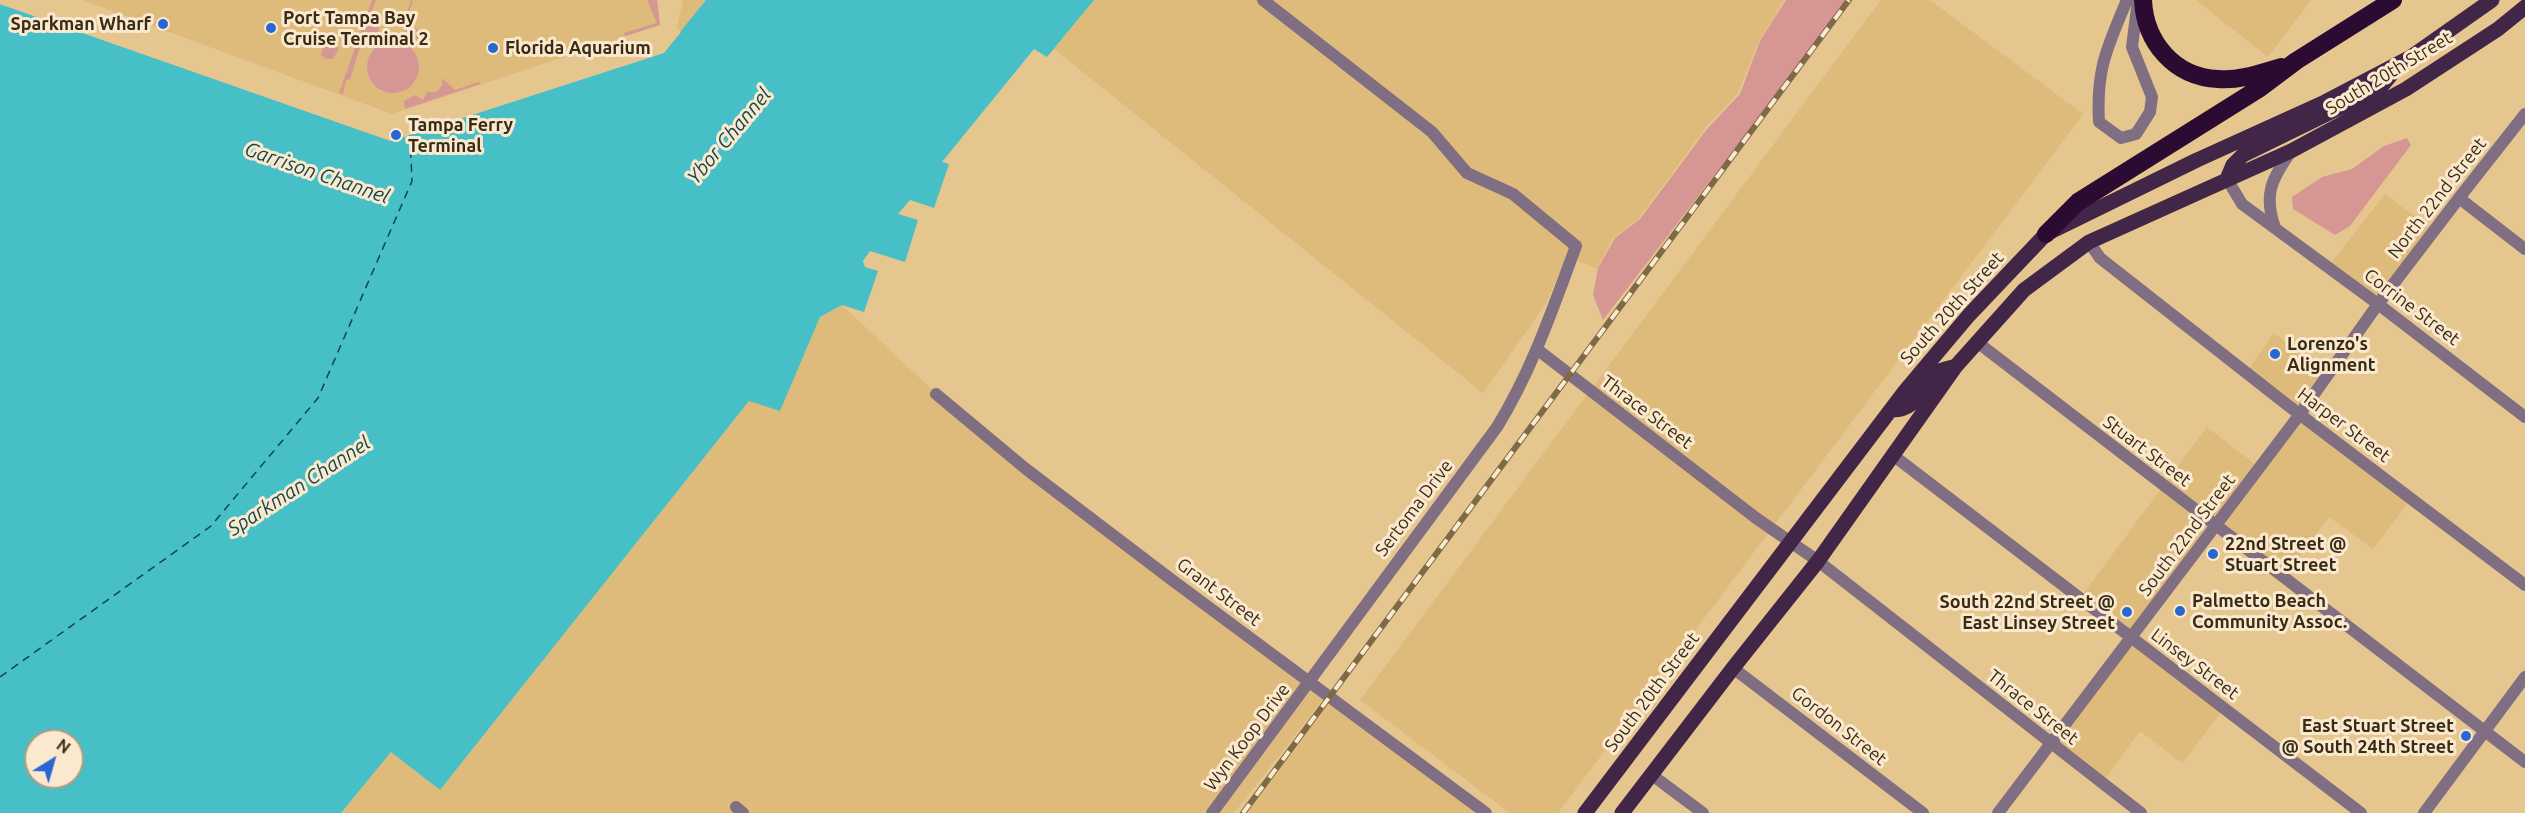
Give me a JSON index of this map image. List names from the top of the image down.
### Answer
{
  "streets": {
    "main road": ["South 20th Street"],
    "street": [
      "North 22nd Street",
      "Corrine Street",
      "Thrace Street",
      "Harper Street",
      "Stuart Street",
      "Sertoma Drive",
      "South 22nd Street",
      "Grant Street",
      "Linsey Street",
      "Gordon Street",
      "Wyn Koop Drive"
    ]
  },
  "crossings": [
    ["South 20th Street", "Corrine Street"],
    ["South 20th Street", "Thrace Street"],
    ["South 20th Street", "Harper Street"],
    ["South 20th Street", "Stuart Street"],
    ["South 20th Street", "Linsey Street"],
    ["South 20th Street", "Gordon Street"],
    ["North 22nd Street", "Corrine Street"],
    ["North 22nd Street", "South 22nd Street"],
    ["Corrine Street", "South 22nd Street"],
    ["Thrace Street", "Sertoma Drive"],
    ["Thrace Street", "South 22nd Street"],
    ["Harper Street", "South 22nd Street"],
    ["Stuart Street", "South 22nd Street"],
    ["Sertoma Drive", "Grant Street"],
    ["Sertoma Drive", "Wyn Koop Drive"],
    ["South 22nd Street", "Linsey Street"],
    ["Grant Street", "Wyn Koop Drive"]
  ],
  "water": ["Ybor Channel", "Garrison Channel", "Sparkman Channel"],
  "places": [
    "Sparkman Wharf",
    "Port Tampa Bay Cruise Terminal 2",
    "Florida Aquarium",
    "Tampa Ferry Terminal",
    "Lorenzo's Alignment",
    "22nd Street @ Stuart Street",
    "Palmetto Beach Community Assoc.",
    "South 22nd Street @ East Linsey Street",
    "East Stuart Street @ South 24th Street"
  ],
  "north": "top right"
}
